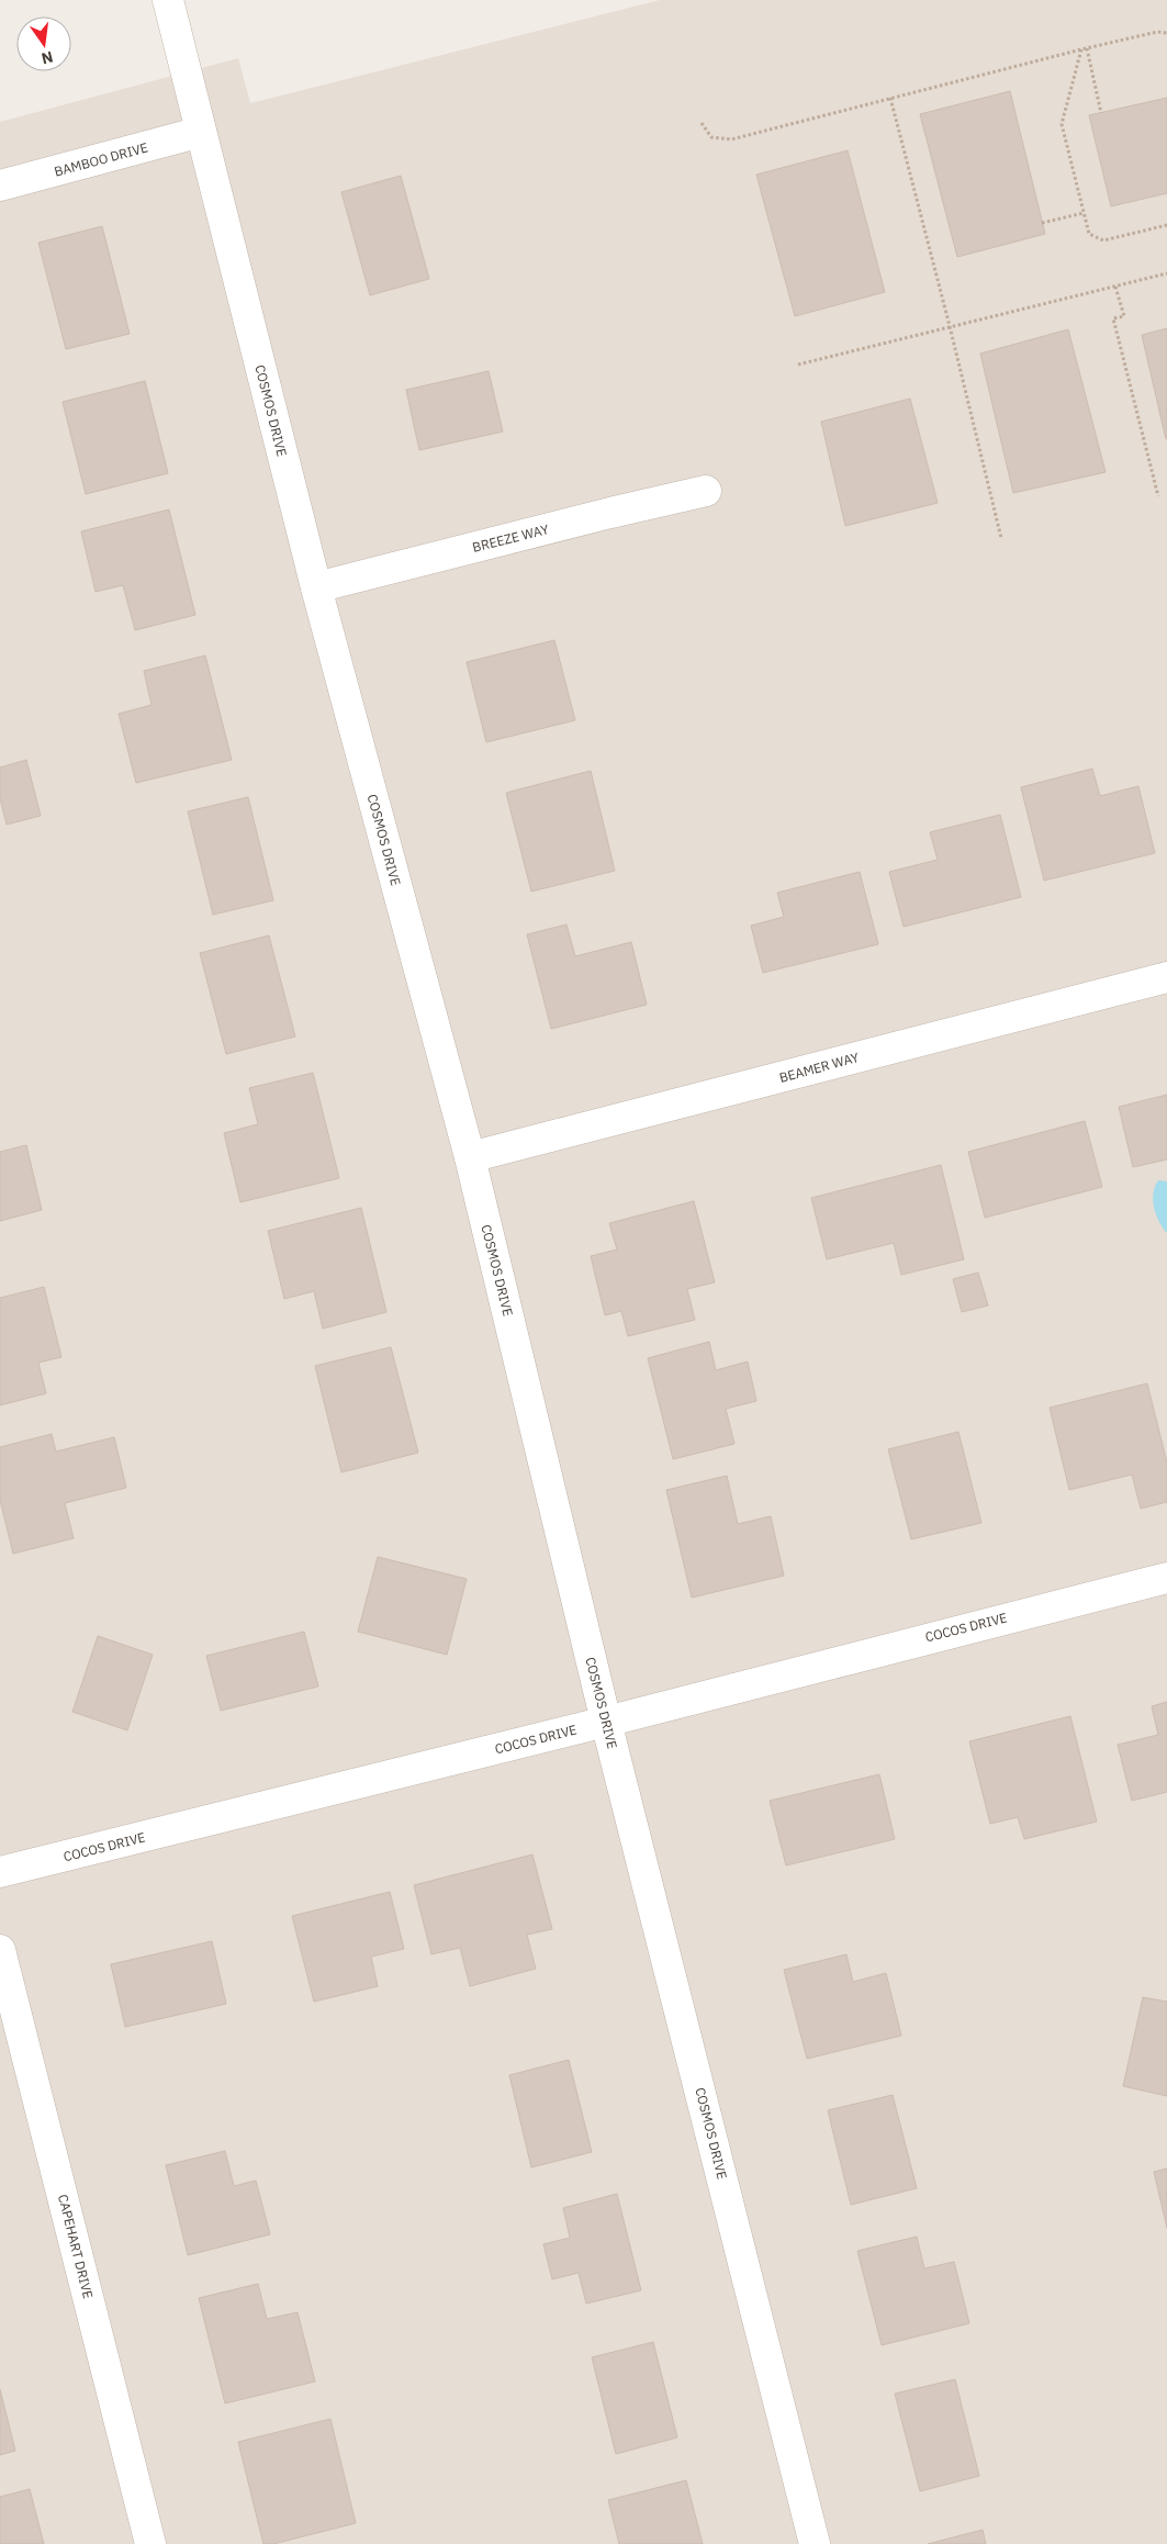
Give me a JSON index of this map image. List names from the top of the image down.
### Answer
{
  "streets": {
    "street": [
      "BAMBOO DRIVE",
      "COSMOS DRIVE",
      "BREEZE WAY",
      "BEAMER WAY",
      "COCOS DRIVE",
      "CAPEHART DRIVE"
    ]
  },
  "crossings": [
    ["BAMBOO DRIVE", "COSMOS DRIVE"],
    ["COSMOS DRIVE", "BREEZE WAY"],
    ["COSMOS DRIVE", "BEAMER WAY"],
    ["COSMOS DRIVE", "COCOS DRIVE"]
  ],
  "north": "bottom"
}
